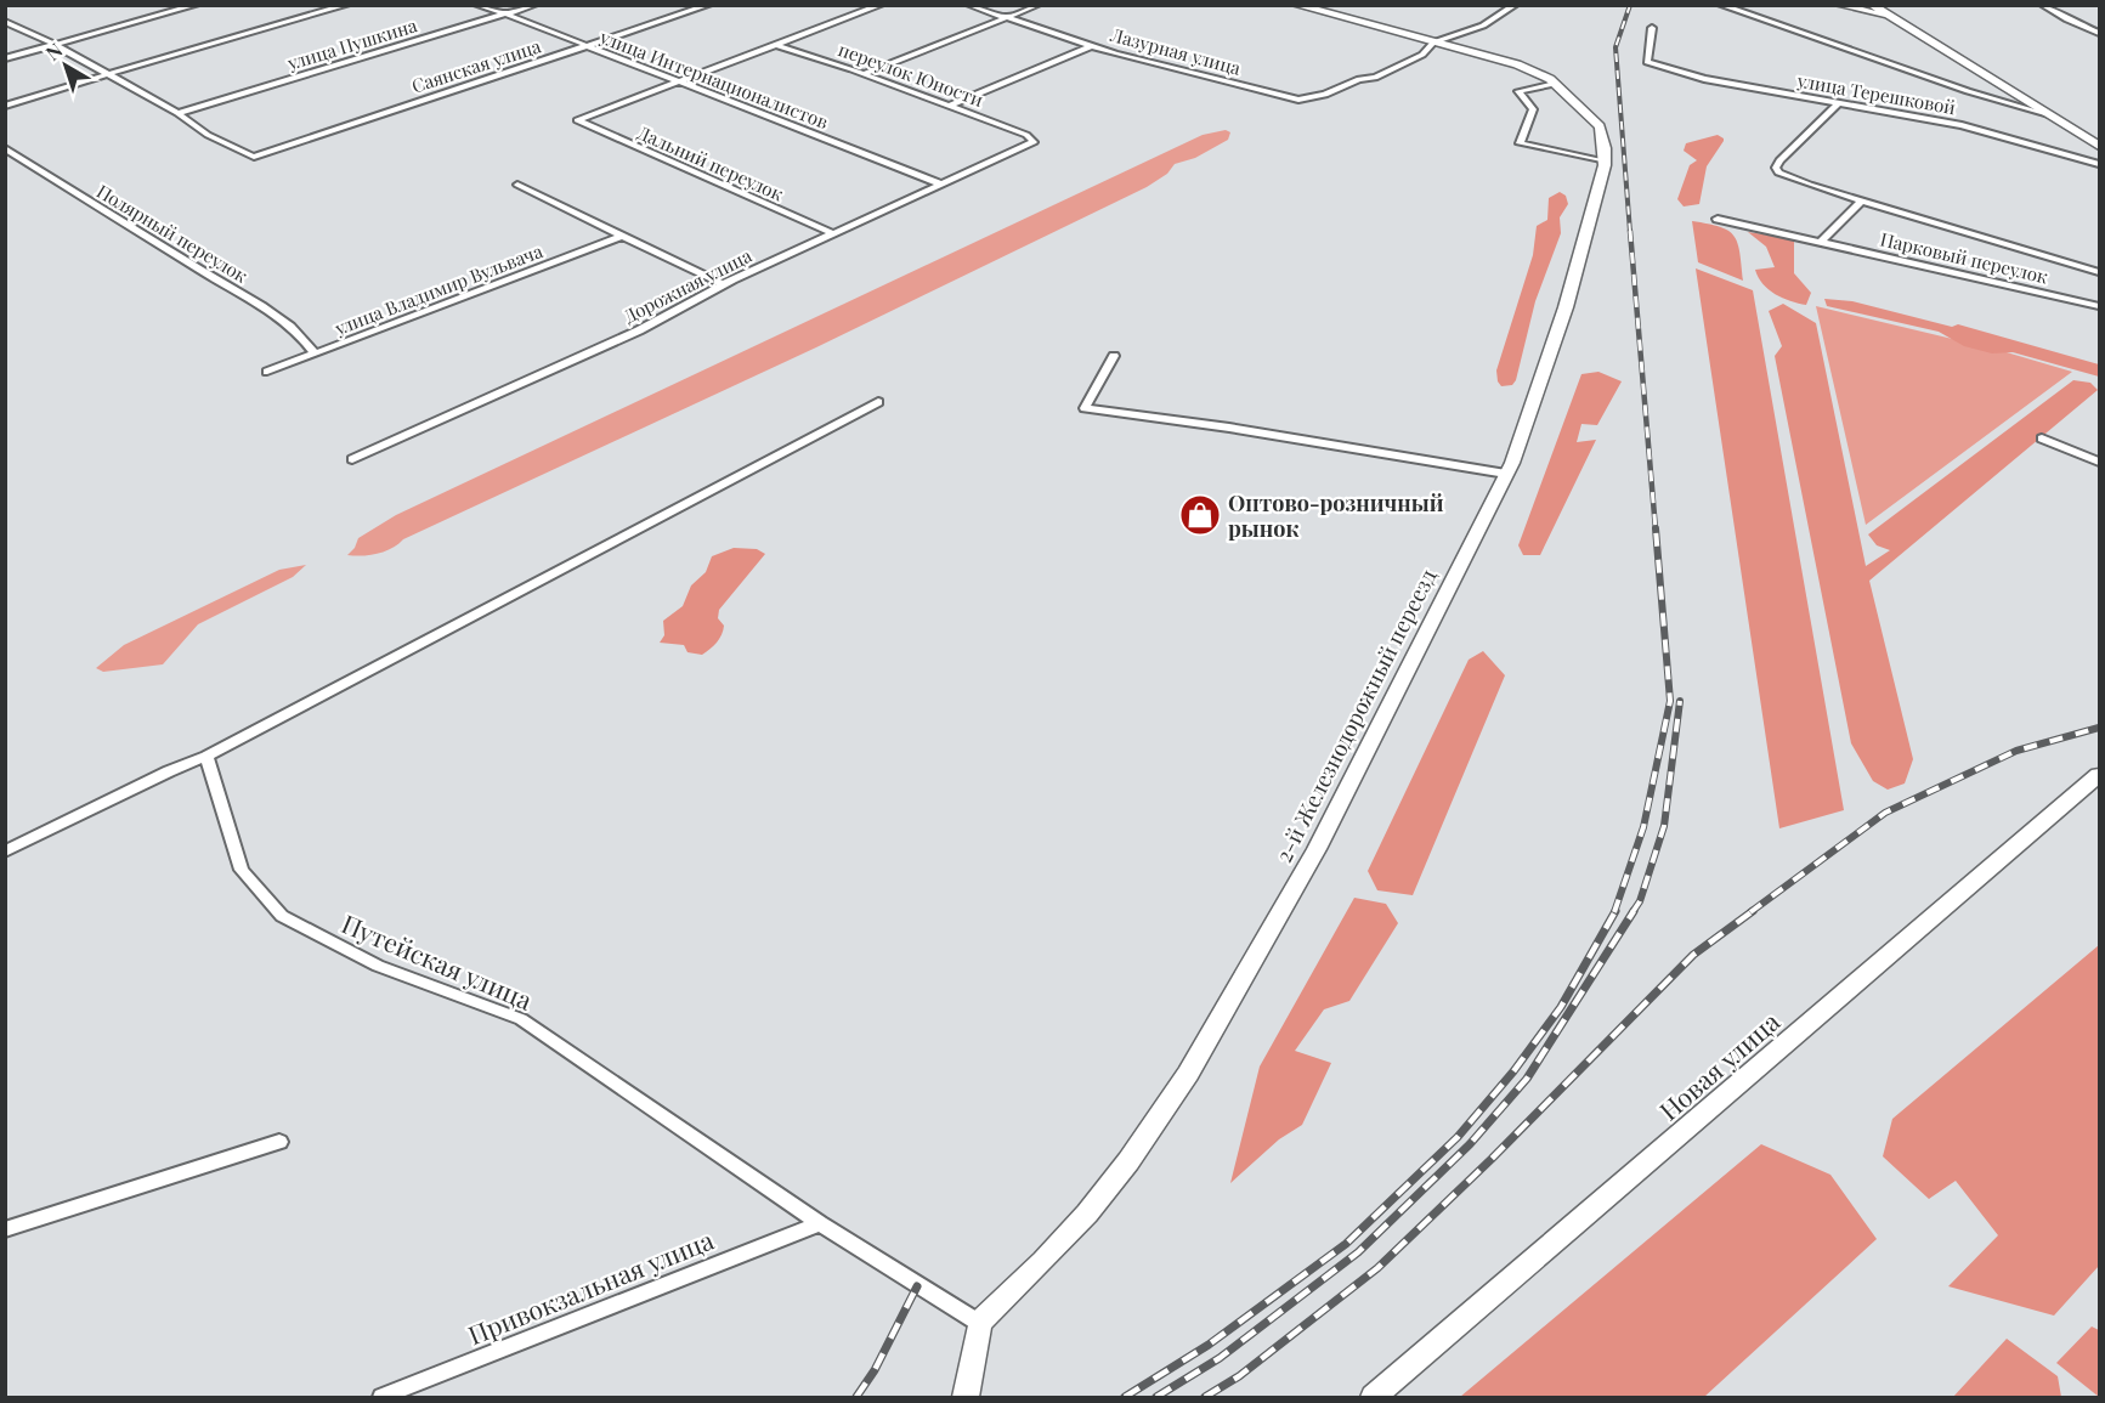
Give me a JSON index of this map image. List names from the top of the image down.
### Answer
{
  "streets": {
    "street": [
      "улица Пушкина",
      "Лазурная улица",
      "Саянская улица",
      "переулок Юности",
      "улица Интернационалистов",
      "улица Терешковой",
      "Дальний переулок",
      "Полярный переулок",
      "Парковый переулок",
      "Дорожная улица",
      "улица Владимир Вульвача",
      "2-й Железнодорожный переезд",
      "Путейская улица",
      "Новая улица",
      "Привокзальная улица"
    ]
  },
  "crossings": [
    ["улица Пушкина", "Саянская улица"],
    ["улица Пушкина", "улица Интернационалистов"],
    ["Лазурная улица", "2-й Железнодорожный переезд"],
    ["Саянская улица", "улица Интернационалистов"],
    ["переулок Юности", "Дорожная улица"],
    ["улица Интернационалистов", "Дальний переулок"],
    ["улица Интернационалистов", "Дорожная улица"],
    ["улица Терешковой", "Парковый переулок"],
    ["Дальний переулок", "Дорожная улица"],
    ["Полярный переулок", "улица Владимир Вульвача"],
    ["2-й Железнодорожный переезд", "Путейская улица"],
    ["Путейская улица", "Привокзальная улица"]
  ],
  "places": {
    "shop": ["Оптово-розничный рынок"]
  },
  "north": "top left"
}
